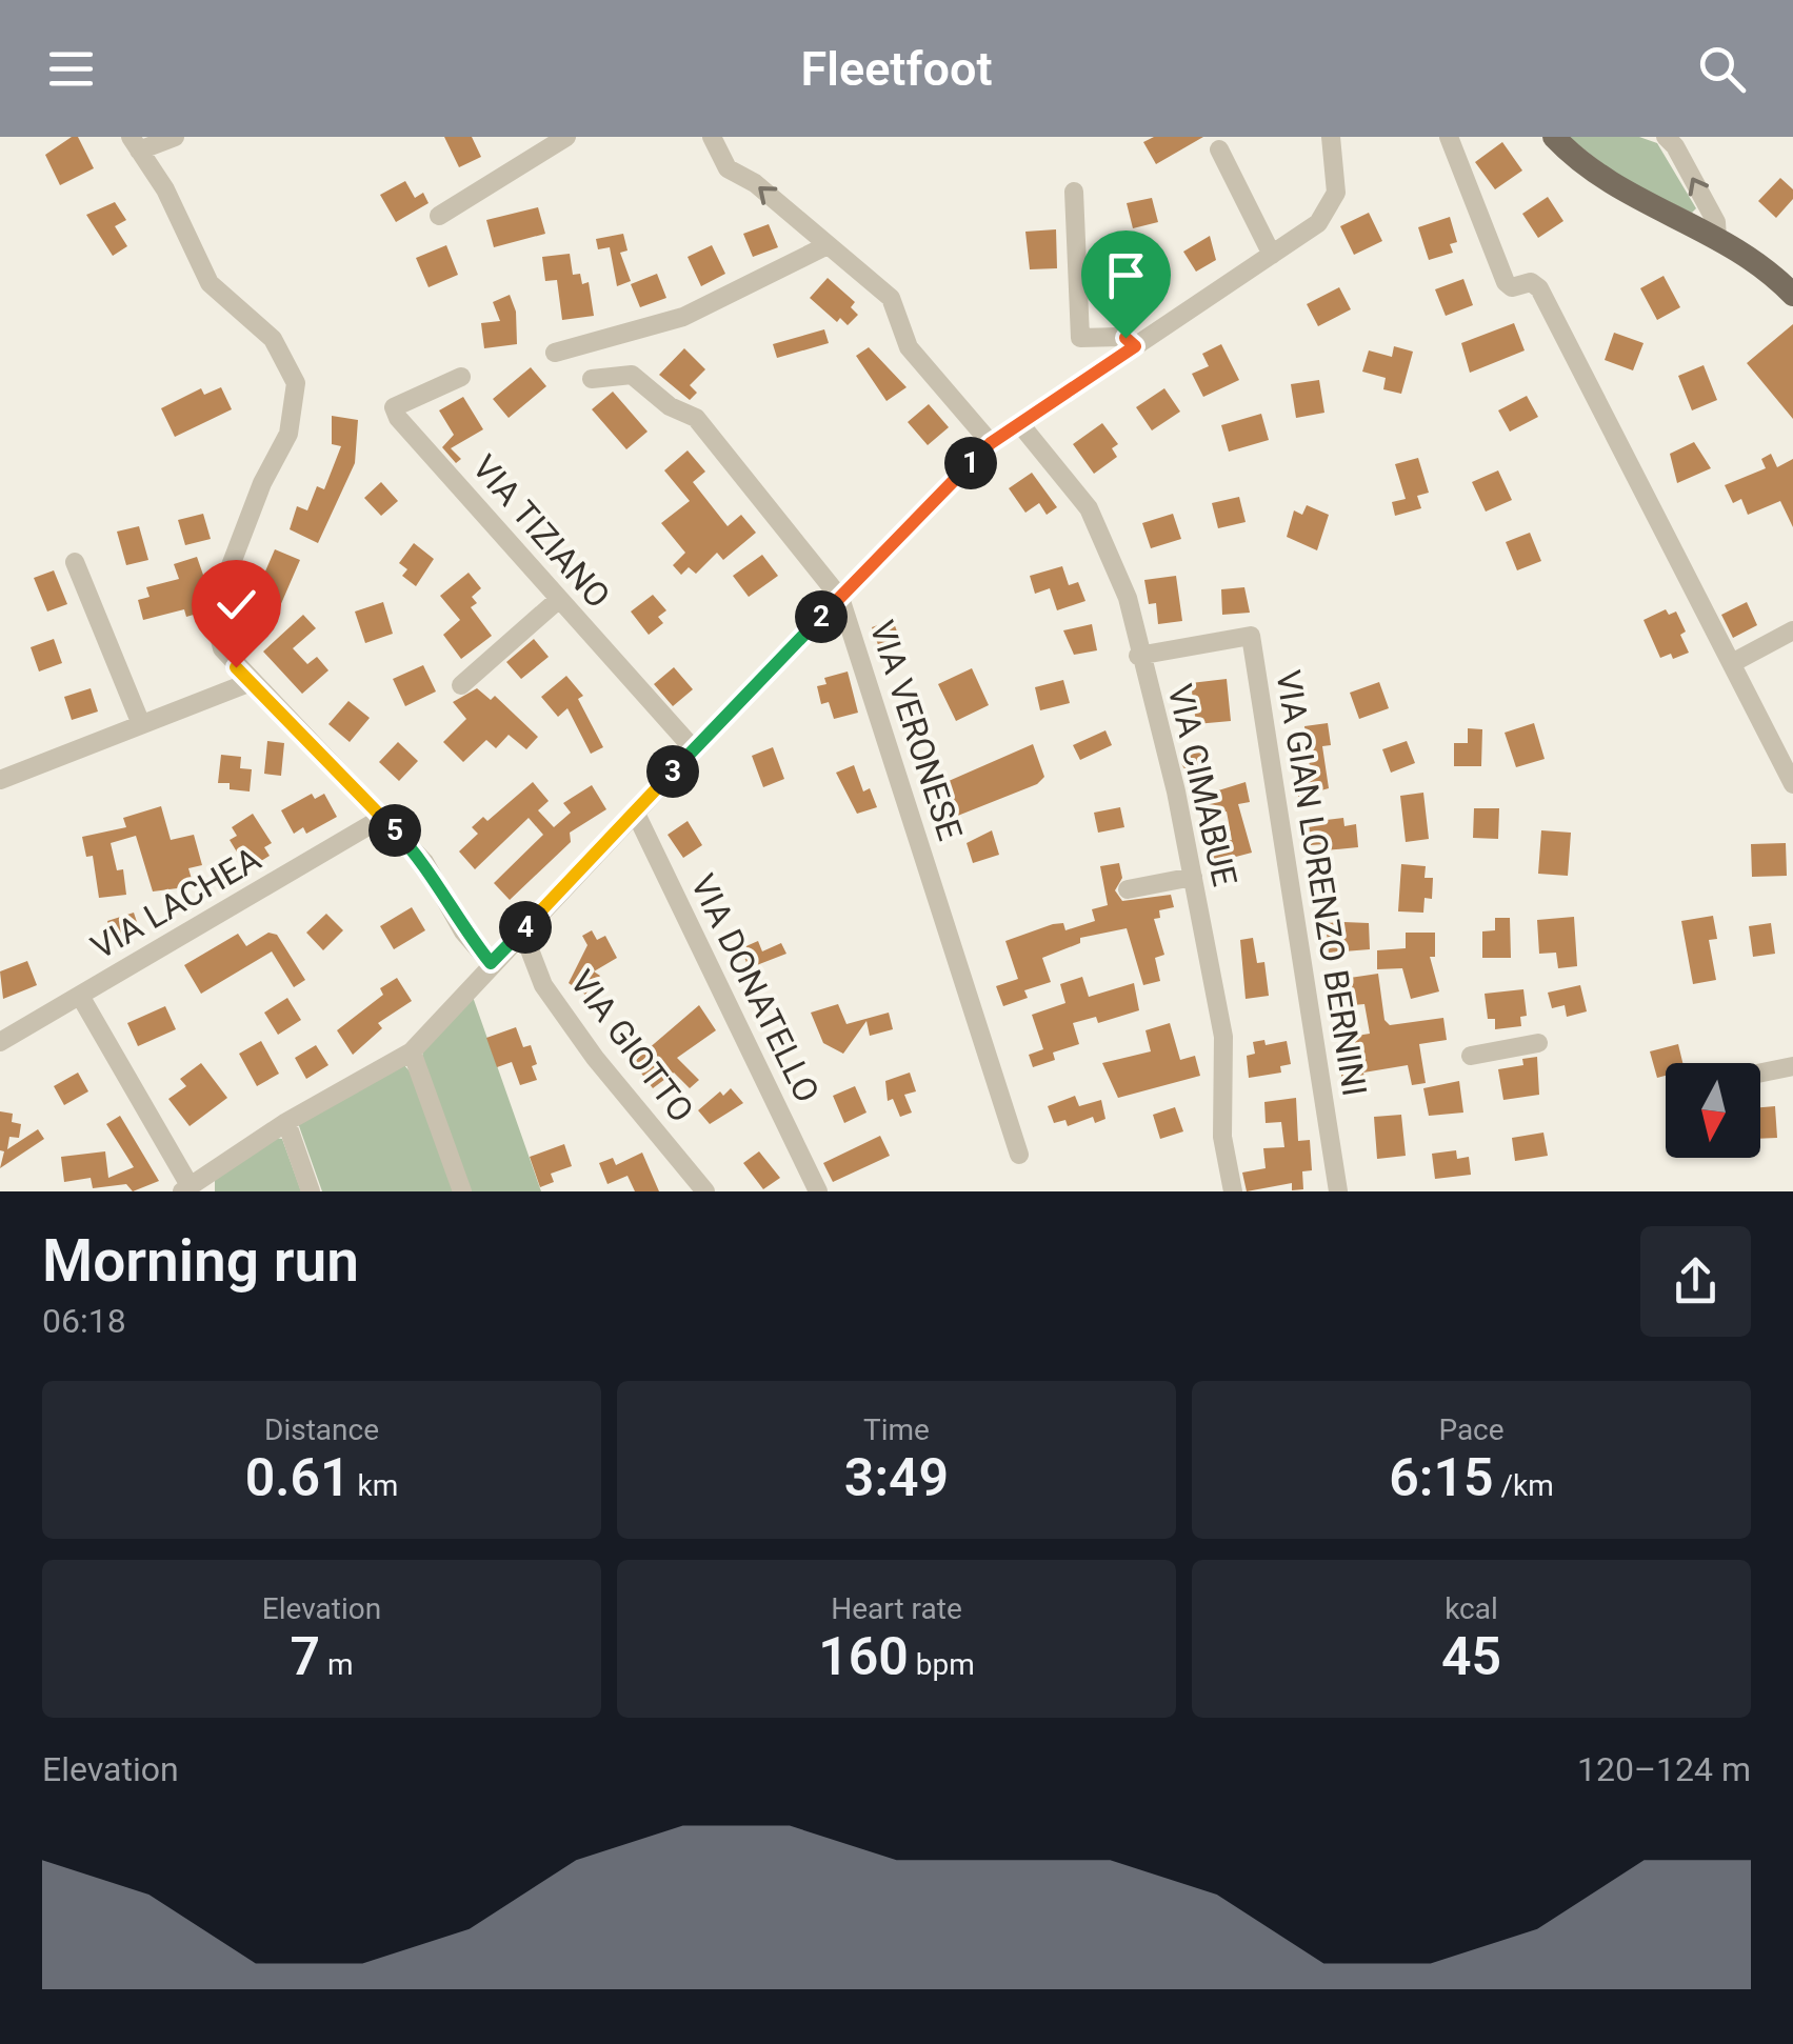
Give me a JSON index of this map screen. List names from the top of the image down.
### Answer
{
  "streets": {
    "street": [
      "VIA TIZIANO",
      "VIA VERONESE",
      "VIA CIMABUE",
      "VIA GIAN LORENZO BERNINI",
      "VIA LACHEA",
      "VIA DONATELLO",
      "VIA GIOTTO"
    ]
  },
  "crossings": [
    ["VIA CIMABUE", "VIA GIAN LORENZO BERNINI"]
  ],
  "north": "bottom",
  "page": {
    "header": "Fleetfoot",
    "pins": [
      "1",
      "2",
      "3",
      "5",
      "4"
    ],
    "heading": ["Morning run", "06:18"],
    "stats": [
      ["Distance", "0.61 km"],
      ["Time", "3:49"],
      ["Pace", "6:15 /km"],
      ["Elevation", "7 m"],
      ["Heart rate", "160 bpm"],
      ["kcal", "45"]
    ],
    "chart": ["Elevation", "120–124 m"]
  }
}
